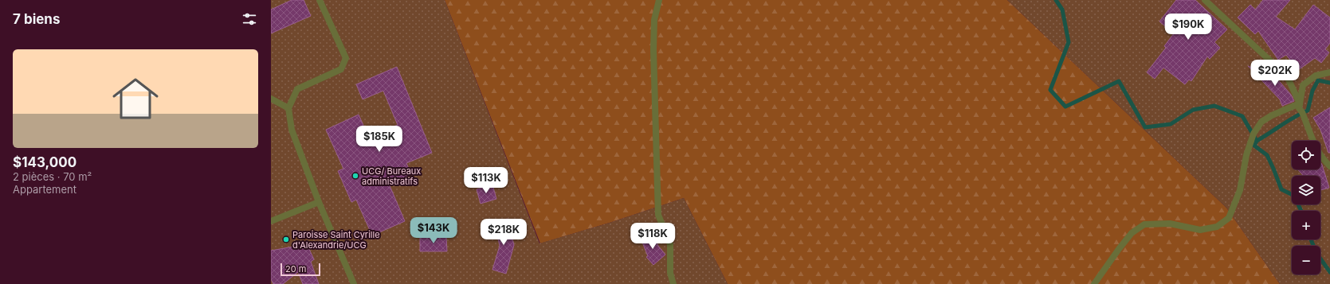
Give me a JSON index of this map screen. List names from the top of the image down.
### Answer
{
  "places": ["UCG/ Bureaux administratifs", "Paroisse Saint Cyrille d'Alexandrie/UCG"],
  "scale_bar": "20 m",
  "page": {
    "heading": "7 biens",
    "price": [
      "$190K",
      "$202K",
      "$185K",
      "$113K",
      "$143K",
      "$218K",
      "$118K"
    ],
    "list": [
      {
        "name": "$143,000",
        "note": "2 pièces · 70 m² · Appartement"
      }
    ],
    "map_buttons": ["+", "−"],
    "scale": "20 m"
  }
}
